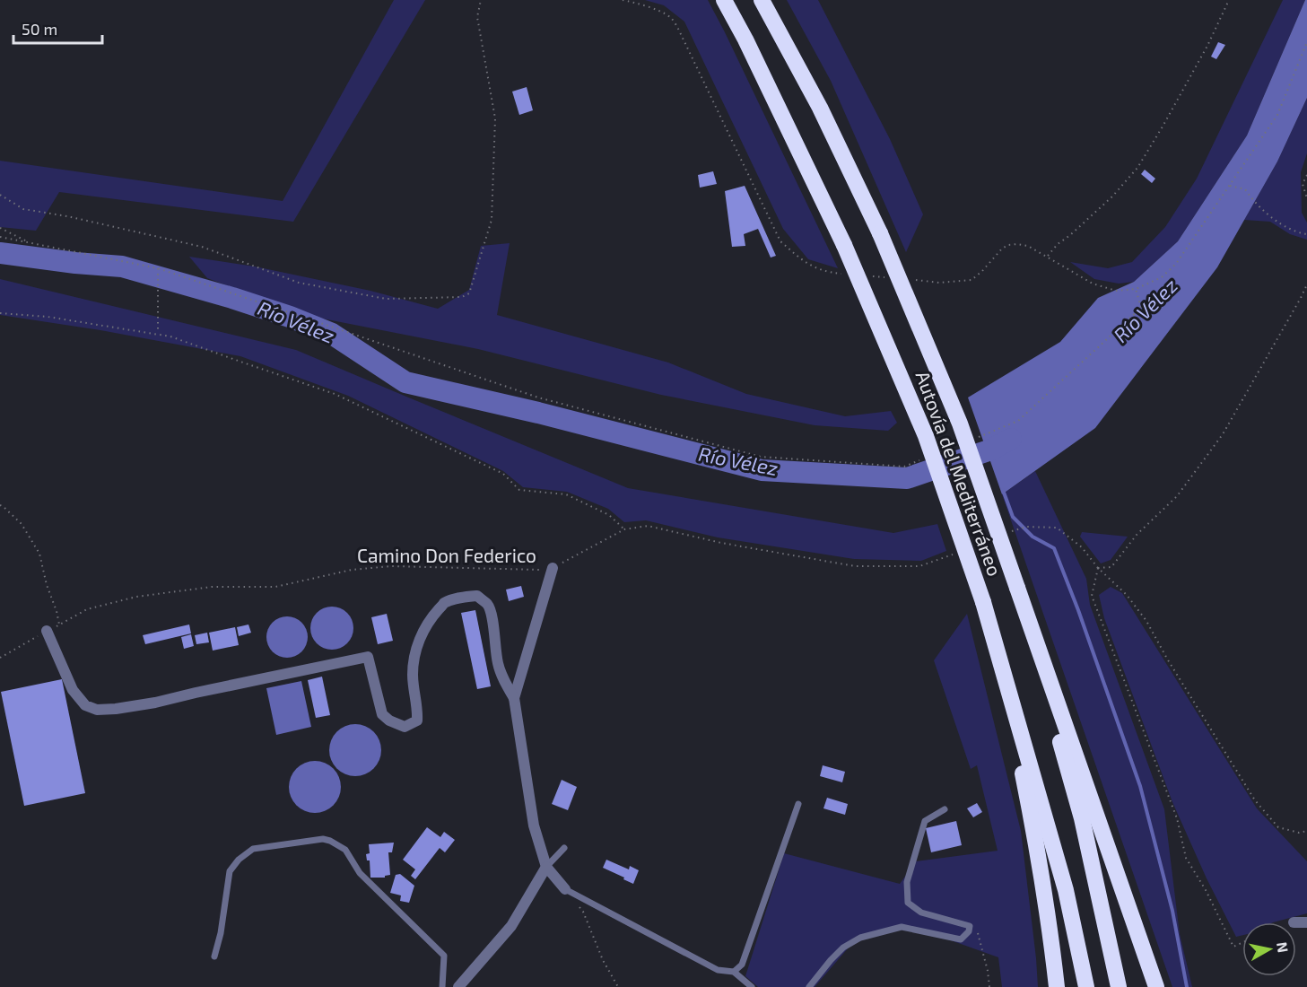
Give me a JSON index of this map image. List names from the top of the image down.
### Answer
{
  "streets": {
    "highway": ["Autovía del Mediterráneo"],
    "path": ["Camino Don Federico"]
  },
  "water": ["Río Vélez"],
  "scale_bar": "50 m",
  "north": "right"
}
